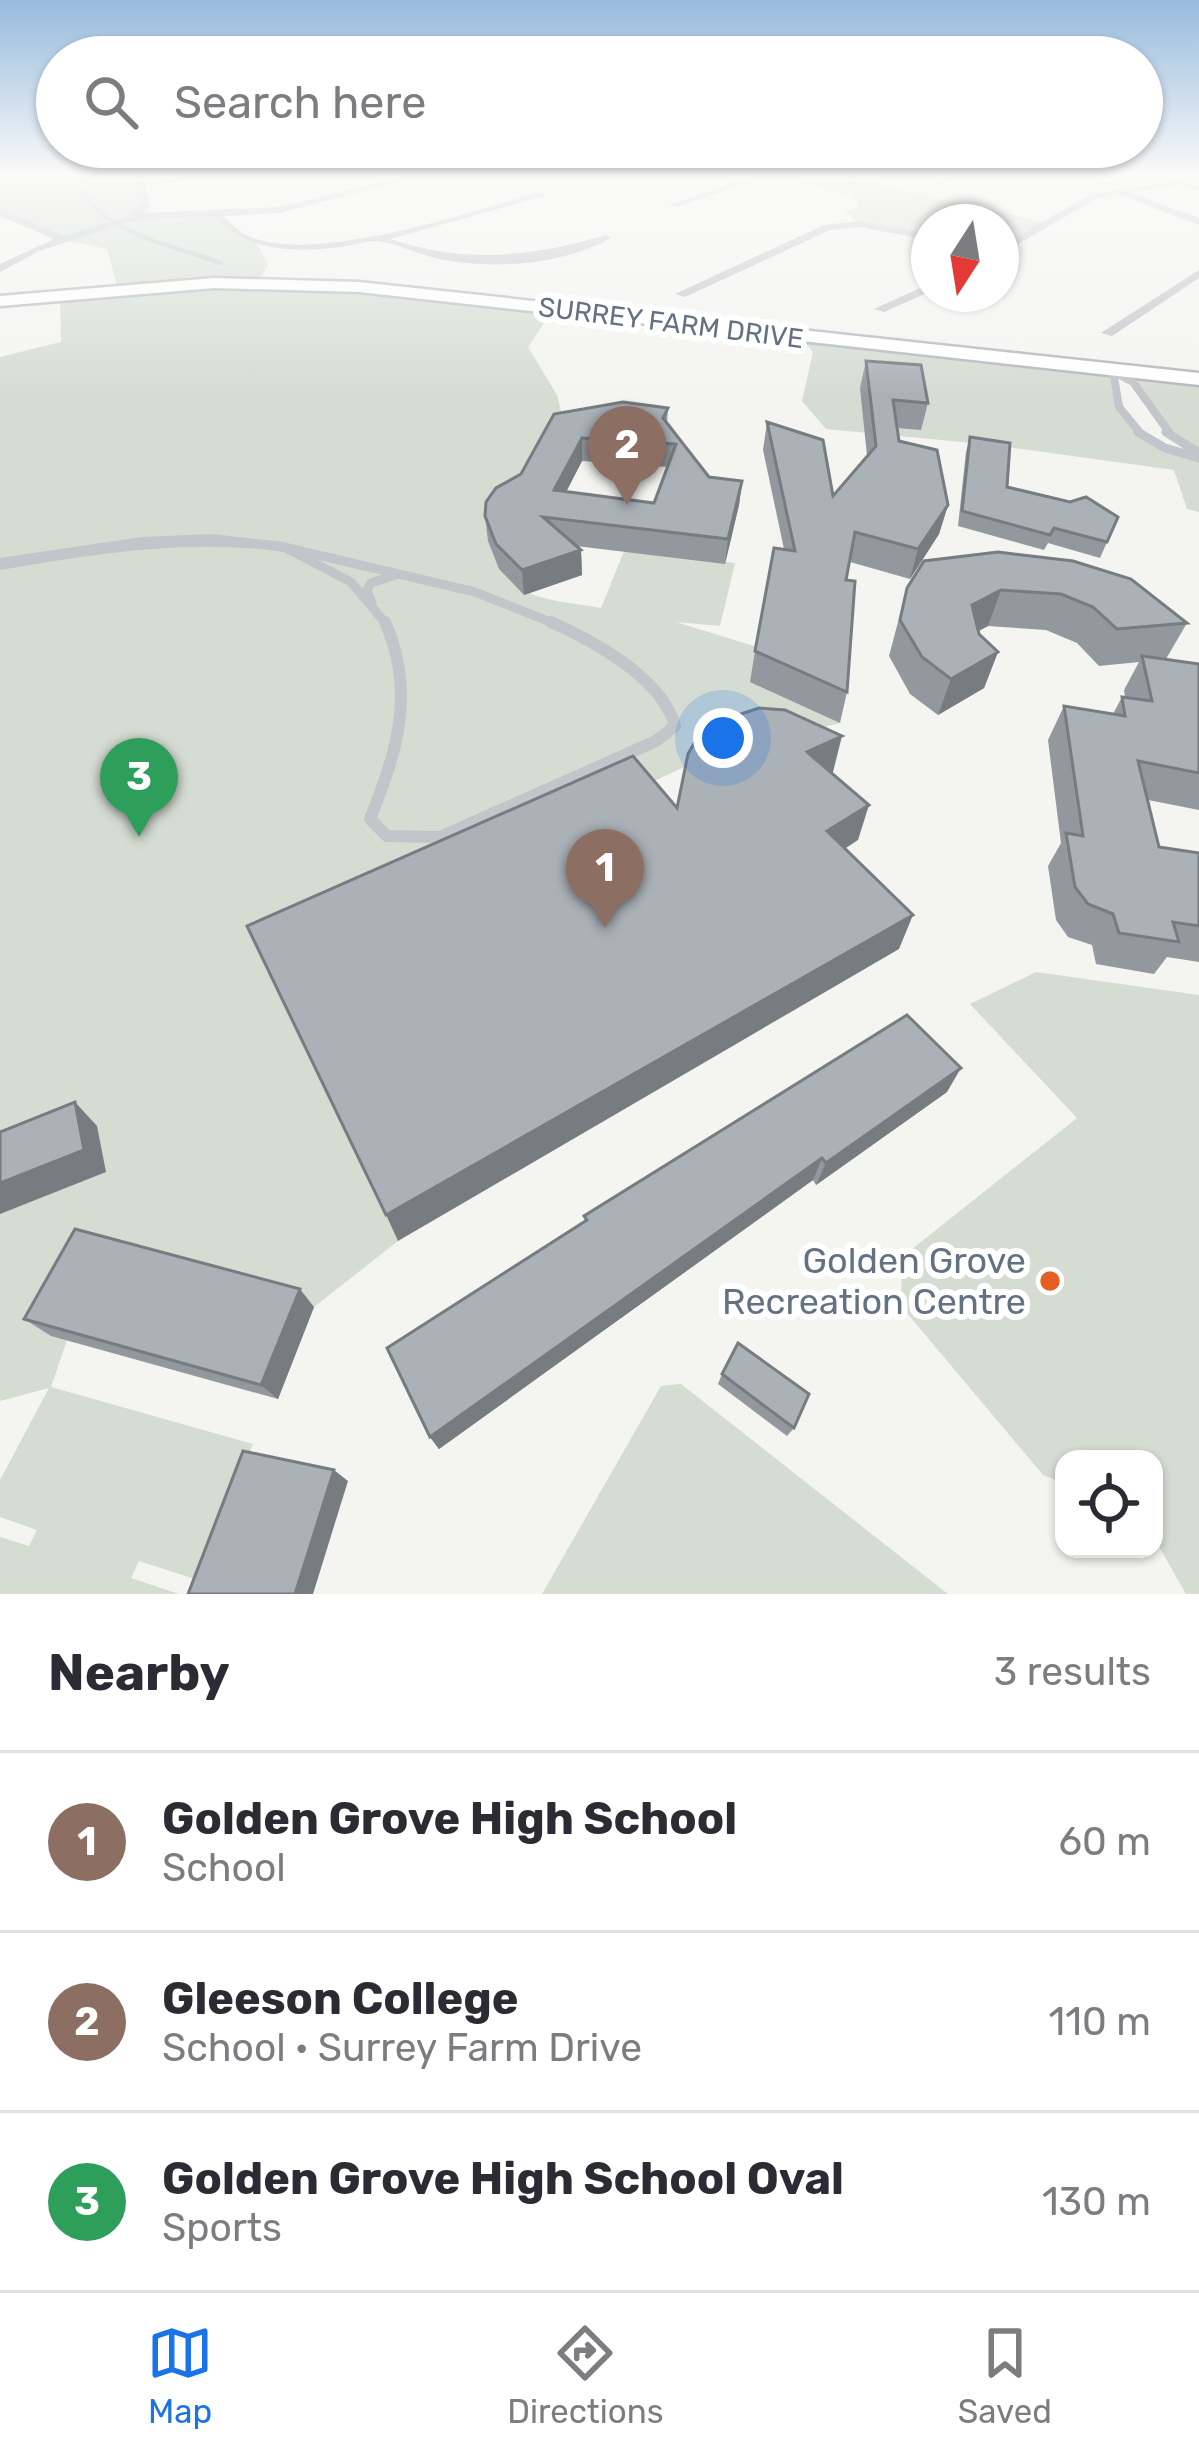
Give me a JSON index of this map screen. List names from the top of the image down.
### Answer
{
  "streets": {
    "street": ["SURREY FARM DRIVE"]
  },
  "places": ["Golden Grove Recreation Centre"],
  "north": "bottom",
  "page": {
    "search": "Search here",
    "pins": ["2", "3", "1"],
    "heading": ["Nearby", "3 results"],
    "list": [
      {
        "mark": "1",
        "name": "Golden Grove High School",
        "note": "School",
        "value": "60 m"
      },
      {
        "mark": "2",
        "name": "Gleeson College",
        "note": "School · Surrey Farm Drive",
        "value": "110 m"
      },
      {
        "mark": "3",
        "name": "Golden Grove High School Oval",
        "note": "Sports",
        "value": "130 m"
      }
    ],
    "nav": ["Map", "Directions", "Saved"]
  }
}
